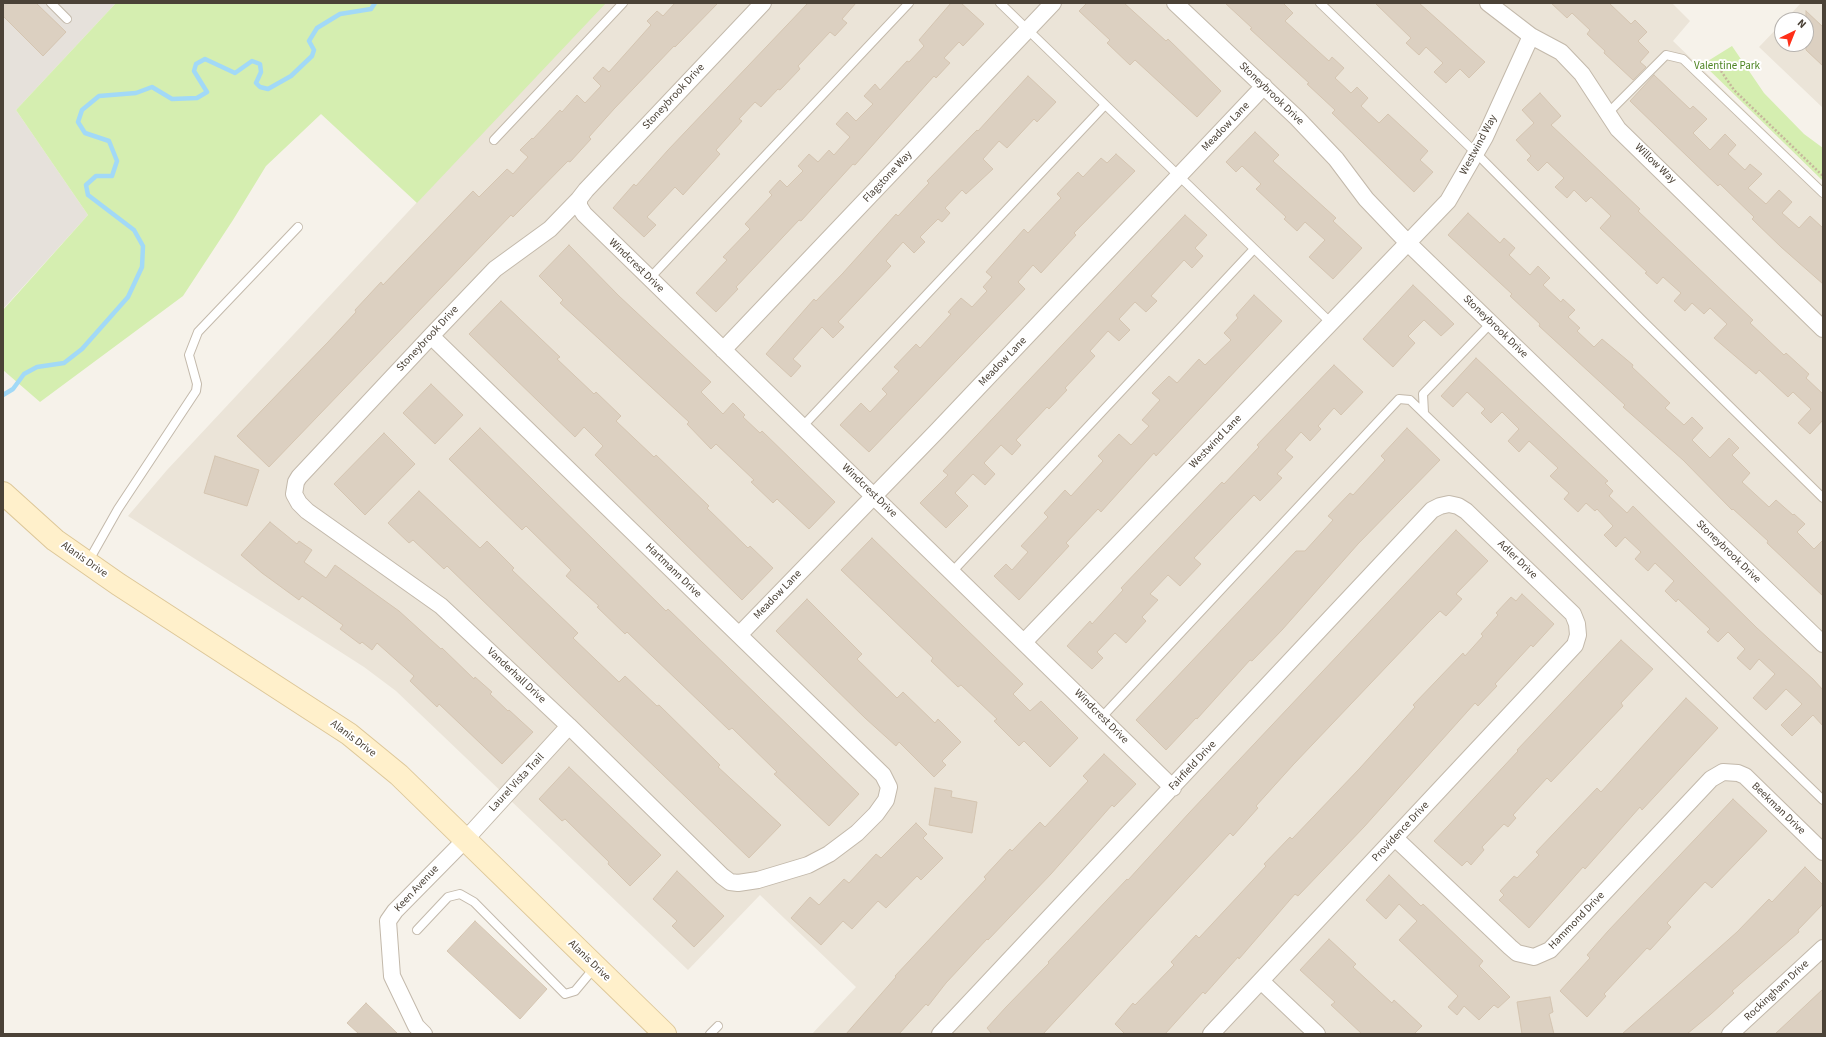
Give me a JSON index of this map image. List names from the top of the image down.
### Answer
{
  "streets": {
    "main road": ["Alanis Drive"],
    "street": [
      "Stoneybrook Drive",
      "Meadow Lane",
      "Westwind Way",
      "Willow Way",
      "Flagstone Way",
      "Windcrest Drive",
      "Westwind Lane",
      "Adler Drive",
      "Hartmann Drive",
      "Vanderhall Drive",
      "Fairfield Drive",
      "Laurel Vista Trail",
      "Beekman Drive",
      "Providence Drive",
      "Keen Avenue",
      "Hammond Drive",
      "Rockingham Drive"
    ]
  },
  "crossings": [
    ["Stoneybrook Drive", "Meadow Lane"],
    ["Stoneybrook Drive", "Westwind Way"],
    ["Stoneybrook Drive", "Windcrest Drive"],
    ["Stoneybrook Drive", "Westwind Lane"],
    ["Stoneybrook Drive", "Hartmann Drive"],
    ["Stoneybrook Drive", "Vanderhall Drive"],
    ["Meadow Lane", "Windcrest Drive"],
    ["Meadow Lane", "Hartmann Drive"],
    ["Westwind Way", "Willow Way"],
    ["Westwind Way", "Westwind Lane"],
    ["Flagstone Way", "Windcrest Drive"],
    ["Windcrest Drive", "Westwind Lane"],
    ["Windcrest Drive", "Fairfield Drive"],
    ["Alanis Drive", "Laurel Vista Trail"],
    ["Alanis Drive", "Keen Avenue"],
    ["Adler Drive", "Fairfield Drive"],
    ["Adler Drive", "Providence Drive"],
    ["Hartmann Drive", "Vanderhall Drive"],
    ["Vanderhall Drive", "Laurel Vista Trail"],
    ["Laurel Vista Trail", "Keen Avenue"],
    ["Beekman Drive", "Hammond Drive"],
    ["Providence Drive", "Hammond Drive"]
  ],
  "parks": ["Valentine Park"],
  "north": "top right"
}
